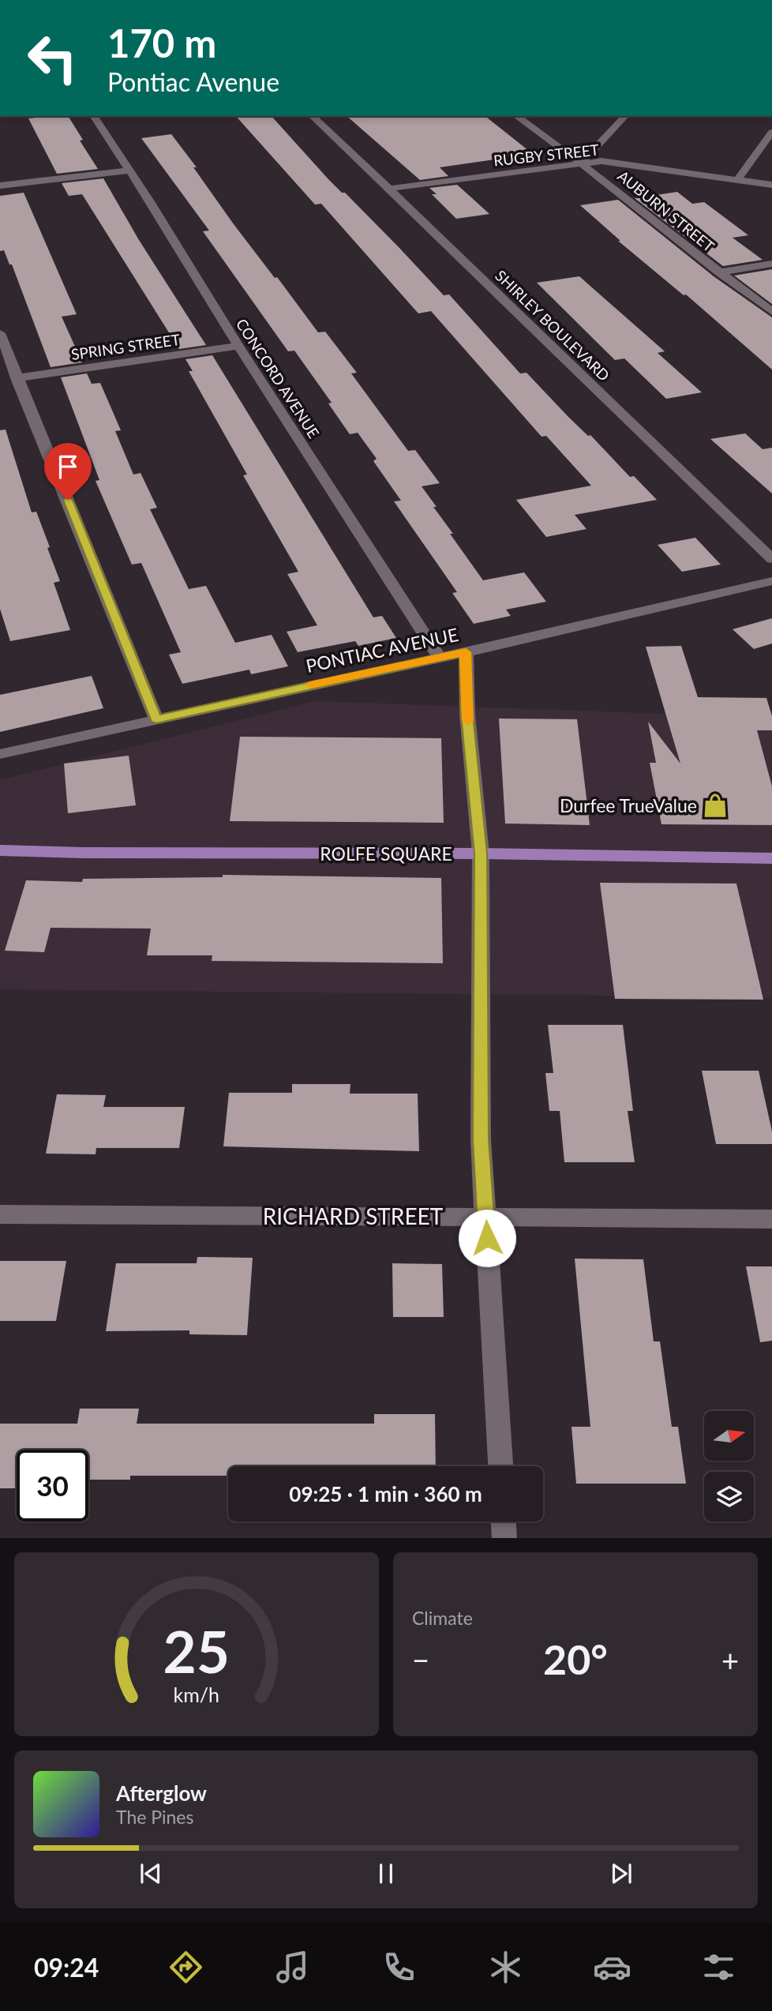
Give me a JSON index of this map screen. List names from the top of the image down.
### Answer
{
  "streets": {
    "main road": ["ROLFE SQUARE"],
    "street": [
      "RUGBY STREET",
      "AUBURN STREET",
      "SHIRLEY BOULEVARD",
      "SPRING STREET",
      "CONCORD AVENUE",
      "PONTIAC AVENUE",
      "RICHARD STREET"
    ]
  },
  "crossings": [
    ["RUGBY STREET", "AUBURN STREET"],
    ["RUGBY STREET", "SHIRLEY BOULEVARD"],
    ["SPRING STREET", "CONCORD AVENUE"],
    ["CONCORD AVENUE", "PONTIAC AVENUE"]
  ],
  "places": {
    "shop": ["Durfee TrueValue"]
  },
  "north": "right",
  "page": {
    "turn": ["170 m", "Pontiac Avenue"],
    "limit": "30",
    "trip": "09:25 · 1 min · 360 m",
    "tile": "Climate",
    "heat": ["−", "20°", "+"],
    "song": ["Afterglow", "The Pines"],
    "tabs": "09:24",
    "gauge": ["25", "km/h"]
  }
}
